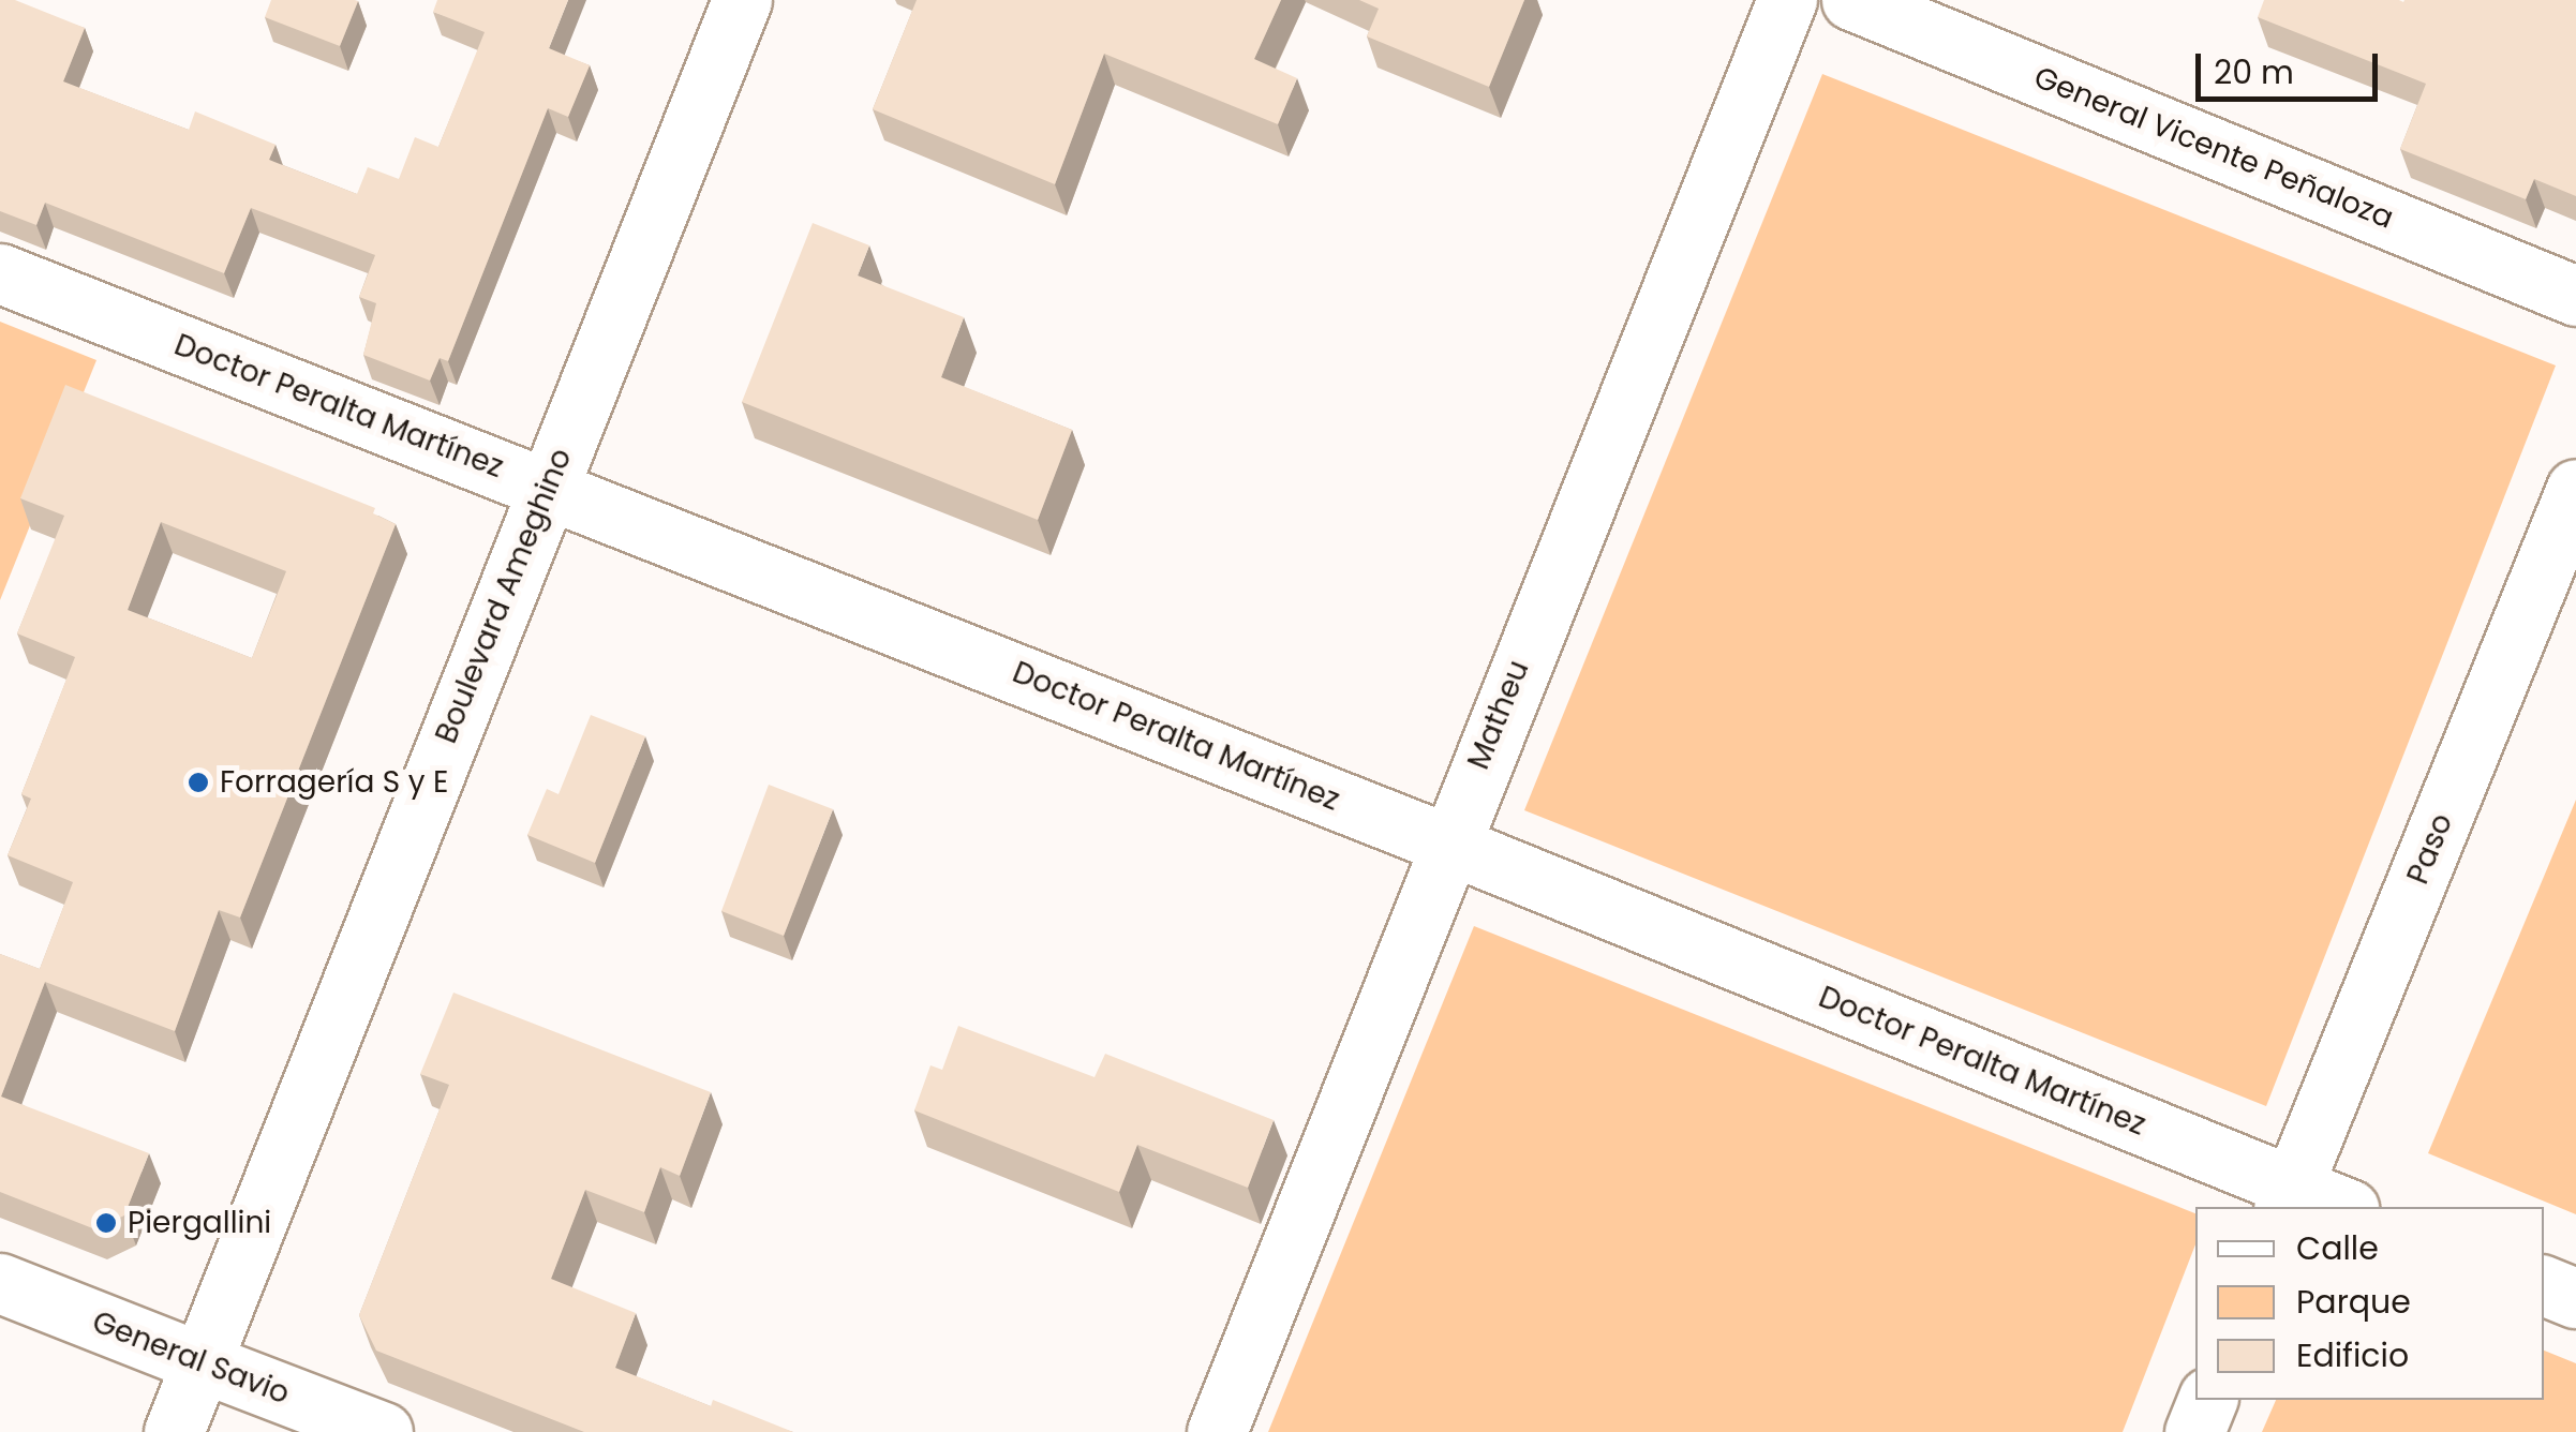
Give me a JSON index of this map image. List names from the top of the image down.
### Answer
{
  "streets": {
    "street": [
      "General Vicente Peñaloza",
      "Doctor Peralta Martínez",
      "Boulevard Ameghino",
      "Matheu",
      "Paso",
      "General Savio"
    ]
  },
  "crossings": [
    ["Doctor Peralta Martínez", "Boulevard Ameghino"],
    ["Doctor Peralta Martínez", "Matheu"],
    ["Doctor Peralta Martínez", "Paso"],
    ["Boulevard Ameghino", "General Savio"]
  ],
  "places": ["Forragería S y E", "Piergallini"],
  "legend": ["Calle", "Parque", "Edificio"],
  "scale_bar": "20 m"
}
